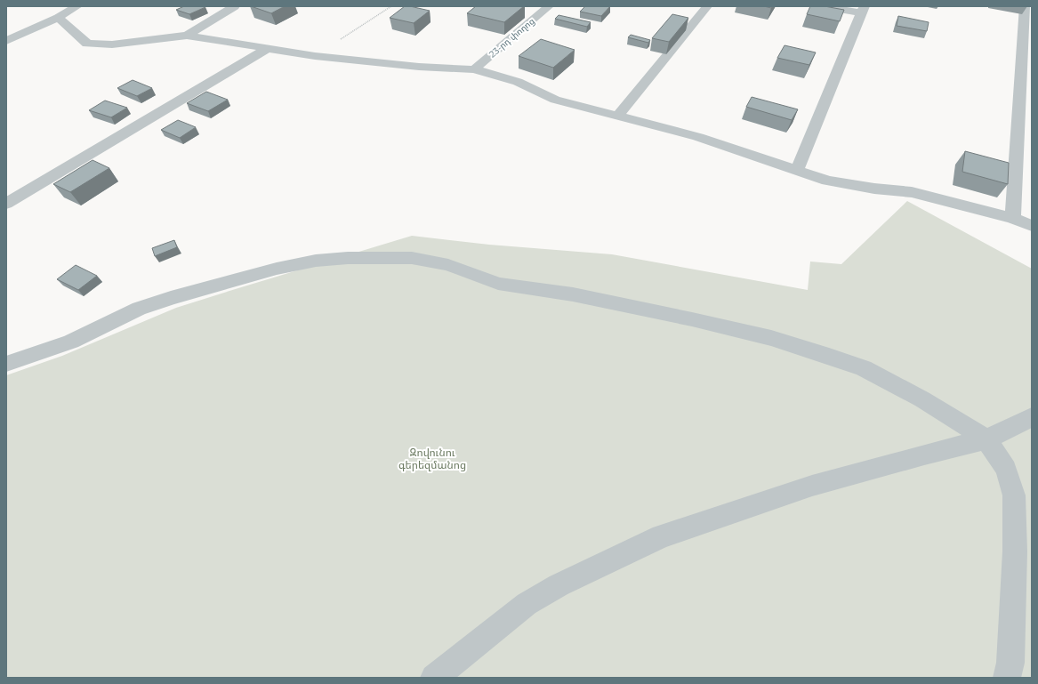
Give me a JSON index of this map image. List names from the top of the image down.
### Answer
{
  "streets": {
    "street": ["23-րդ փողոց"]
  },
  "parks": ["Զովունու գերեզմանոց"]
}
